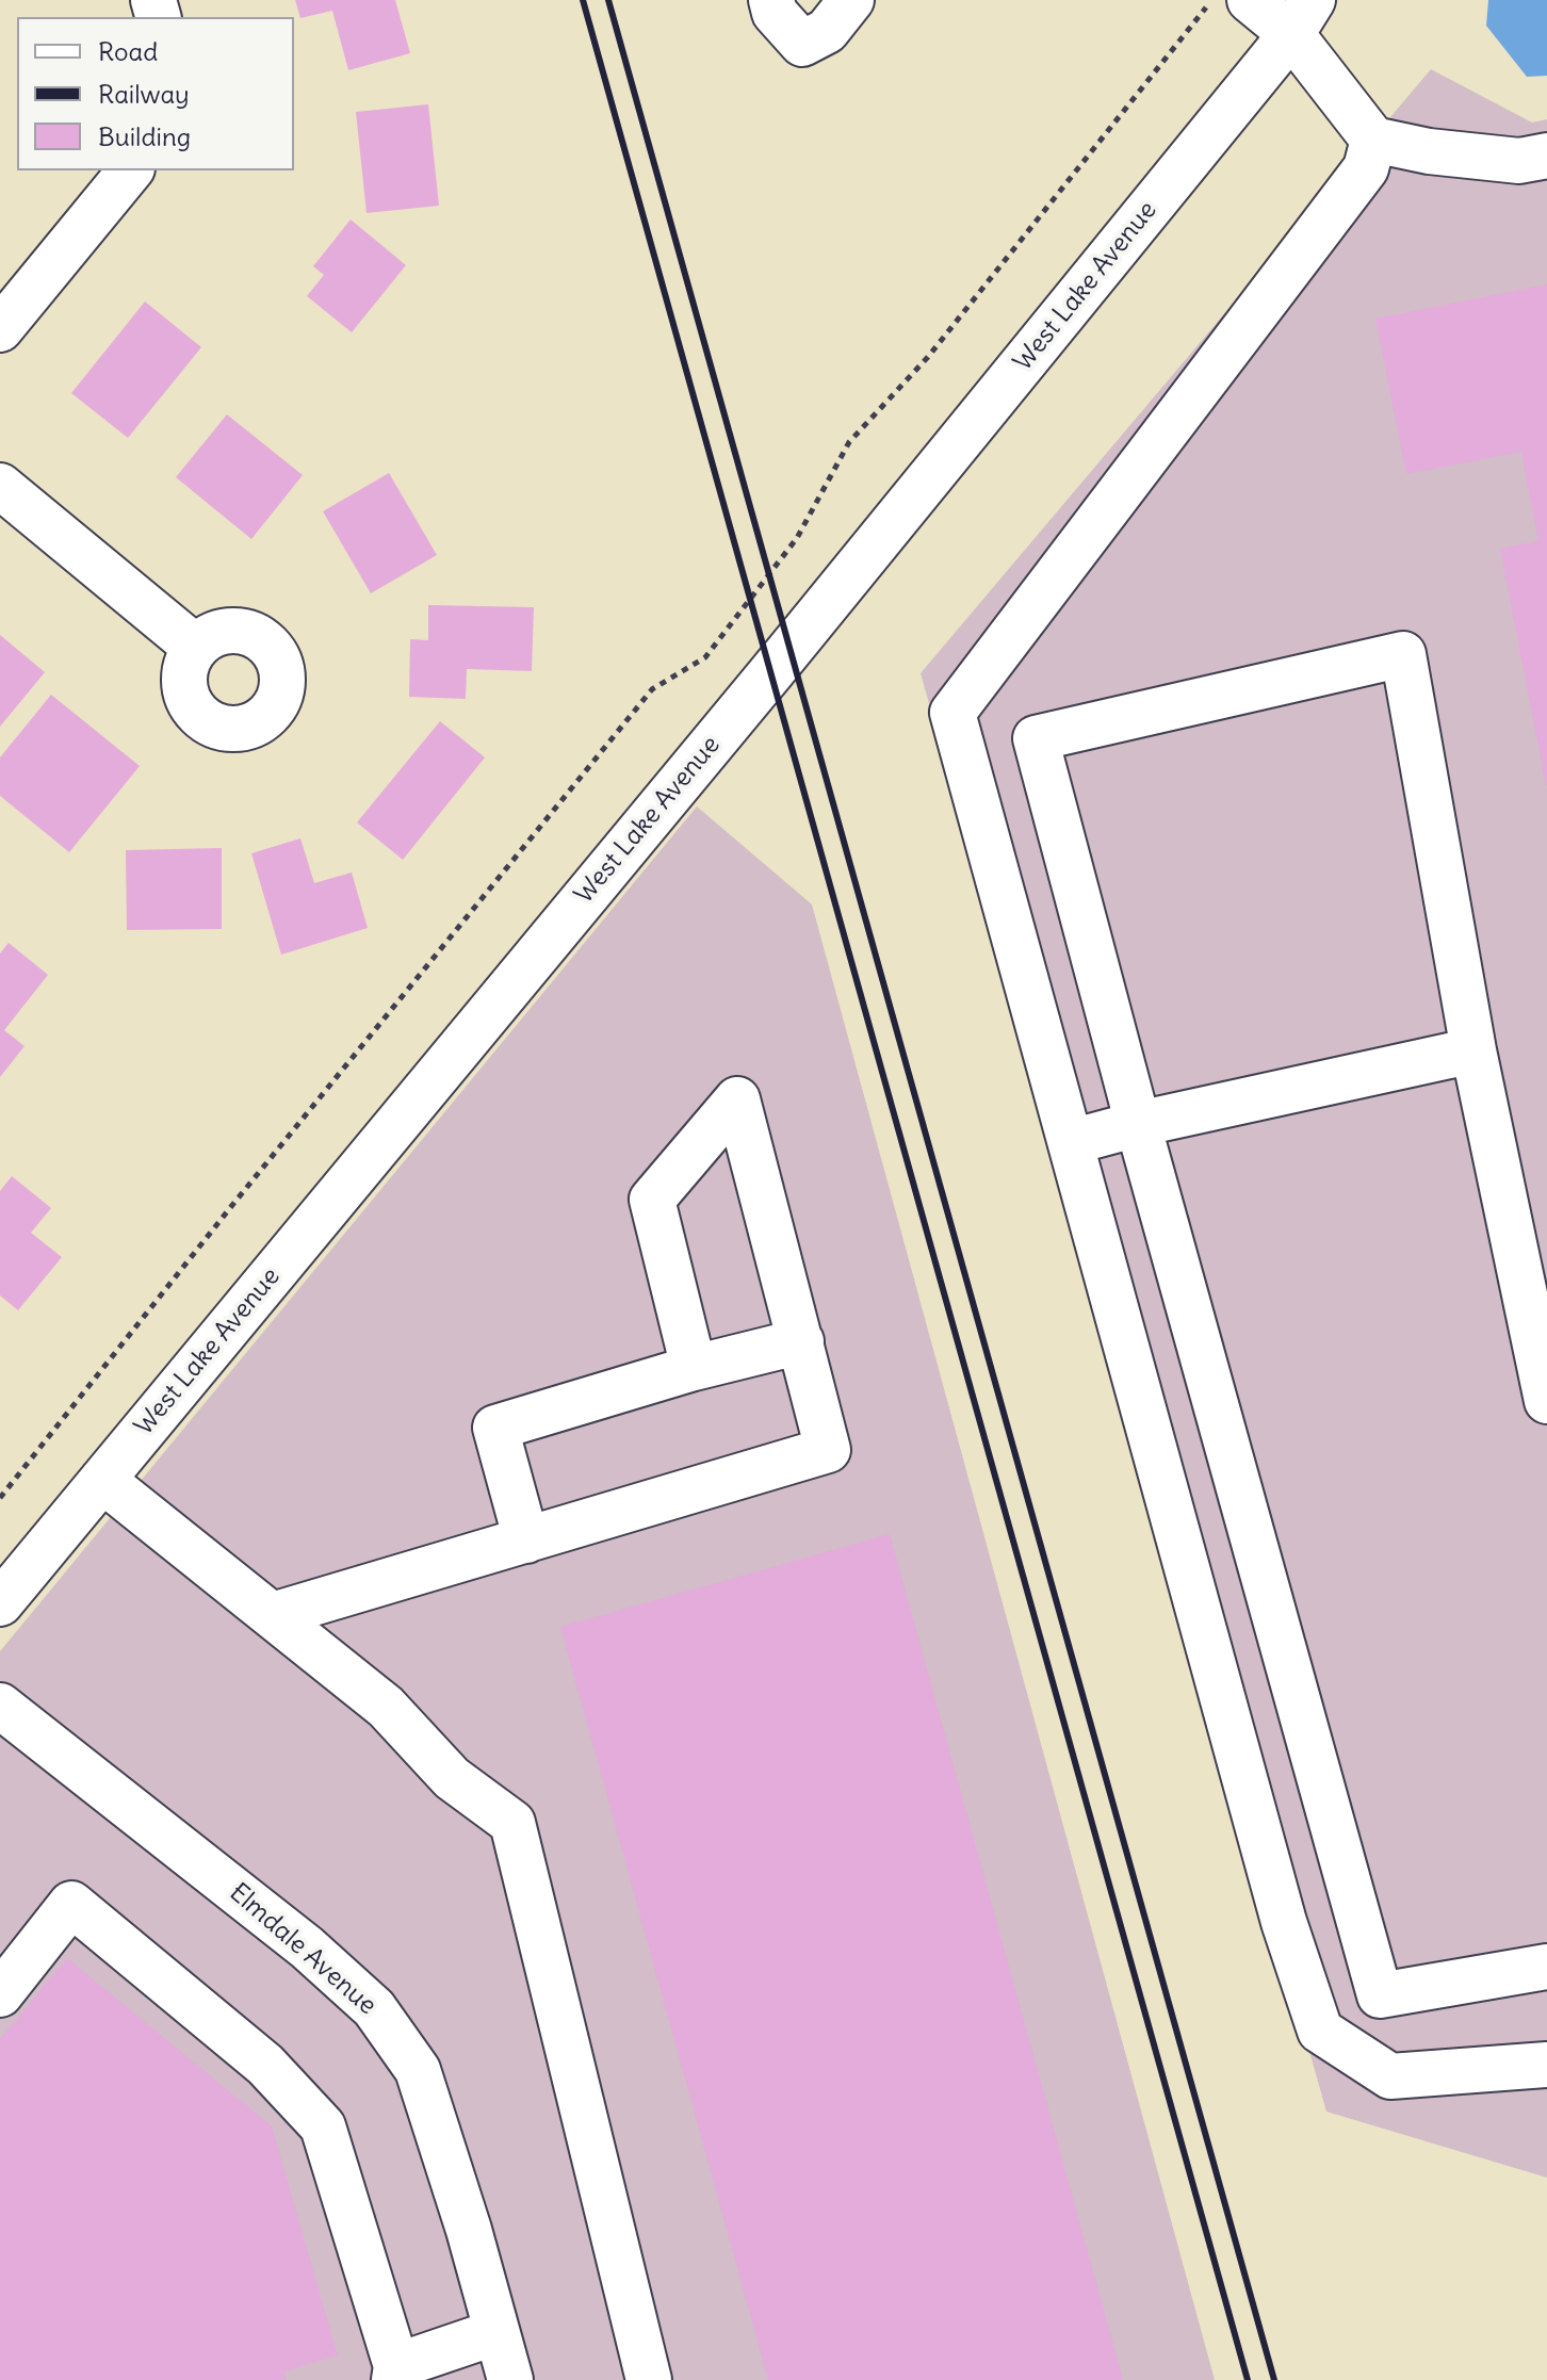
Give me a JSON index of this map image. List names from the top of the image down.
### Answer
{
  "streets": {
    "street": ["West Lake Avenue", "Elmdale Avenue"]
  },
  "legend": ["Road", "Railway", "Building"]
}
